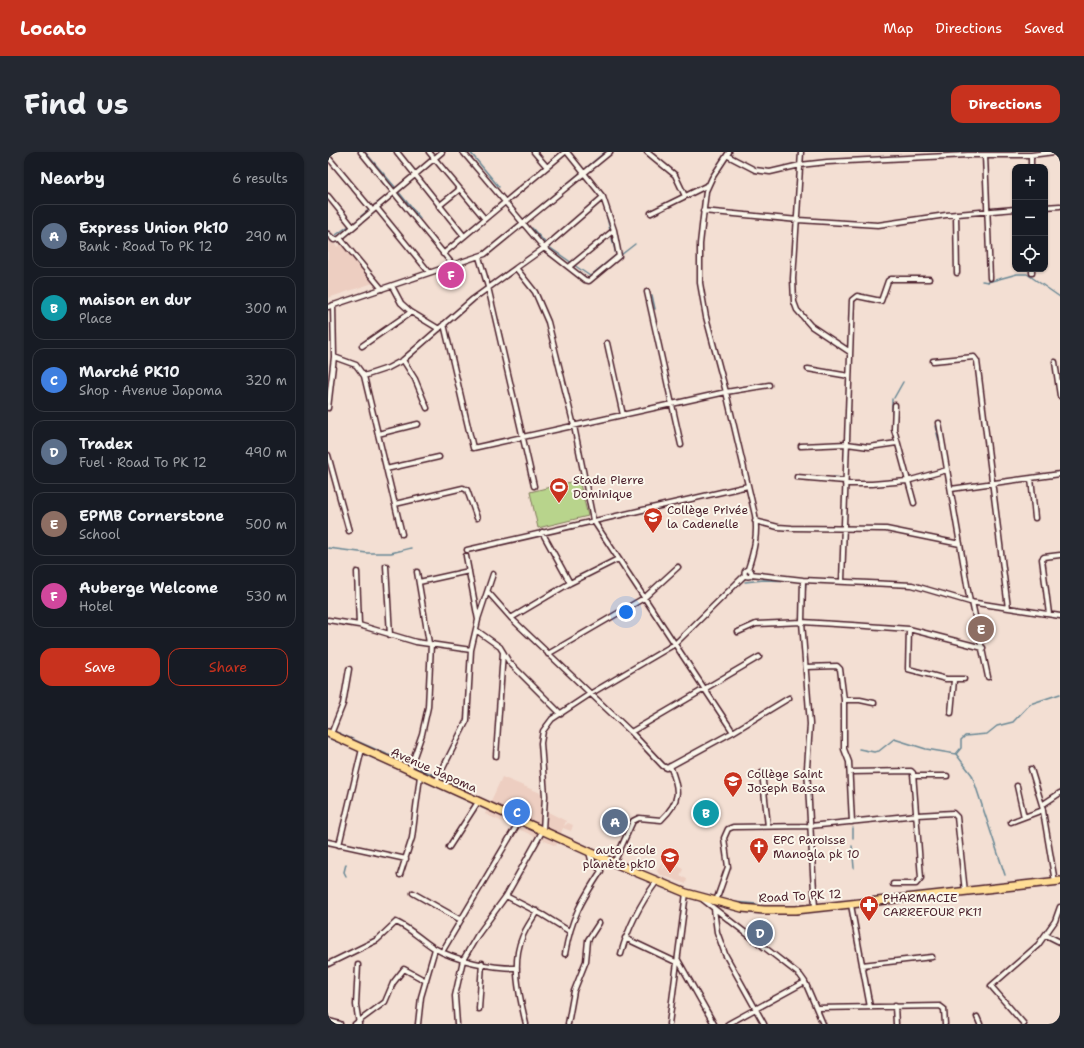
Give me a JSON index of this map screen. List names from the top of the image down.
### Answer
{
  "streets": {
    "main road": ["Avenue Japoma", "Road To PK 12"]
  },
  "crossings": [
    ["Avenue Japoma", "Road To PK 12"]
  ],
  "places": {
    "sports": ["Stade Pierre Dominique"],
    "school or university": ["Collège Privée la Cadenelle", "Collège Saint Joseph Bassa", "auto école planète pk10"],
    "church": ["EPC Paroisse Manogla pk 10"],
    "pharmacy": ["PHARMACIE CARREFOUR PK11"]
  },
  "page": {
    "header": "Locato",
    "nav": ["Map", "Directions", "Saved"],
    "title": "Find us",
    "buttons": [
      "Directions",
      ["Save", "Share"]
    ],
    "heading": ["Nearby", "6 results"],
    "map_buttons": ["+", "−"],
    "list": [
      {
        "mark": "A",
        "name": "Express Union Pk10",
        "note": "Bank · Road To PK 12",
        "value": "290 m"
      },
      {
        "mark": "B",
        "name": "maison en dur",
        "note": "Place",
        "value": "300 m"
      },
      {
        "mark": "C",
        "name": "Marché PK10",
        "note": "Shop · Avenue Japoma",
        "value": "320 m"
      },
      {
        "mark": "D",
        "name": "Tradex",
        "note": "Fuel · Road To PK 12",
        "value": "490 m"
      },
      {
        "mark": "E",
        "name": "EPMB Cornerstone",
        "note": "School",
        "value": "500 m"
      },
      {
        "mark": "F",
        "name": "Auberge Welcome",
        "note": "Hotel",
        "value": "530 m"
      }
    ],
    "pins": [
      "F",
      "E",
      "C",
      "B",
      "A",
      "D"
    ]
  }
}
